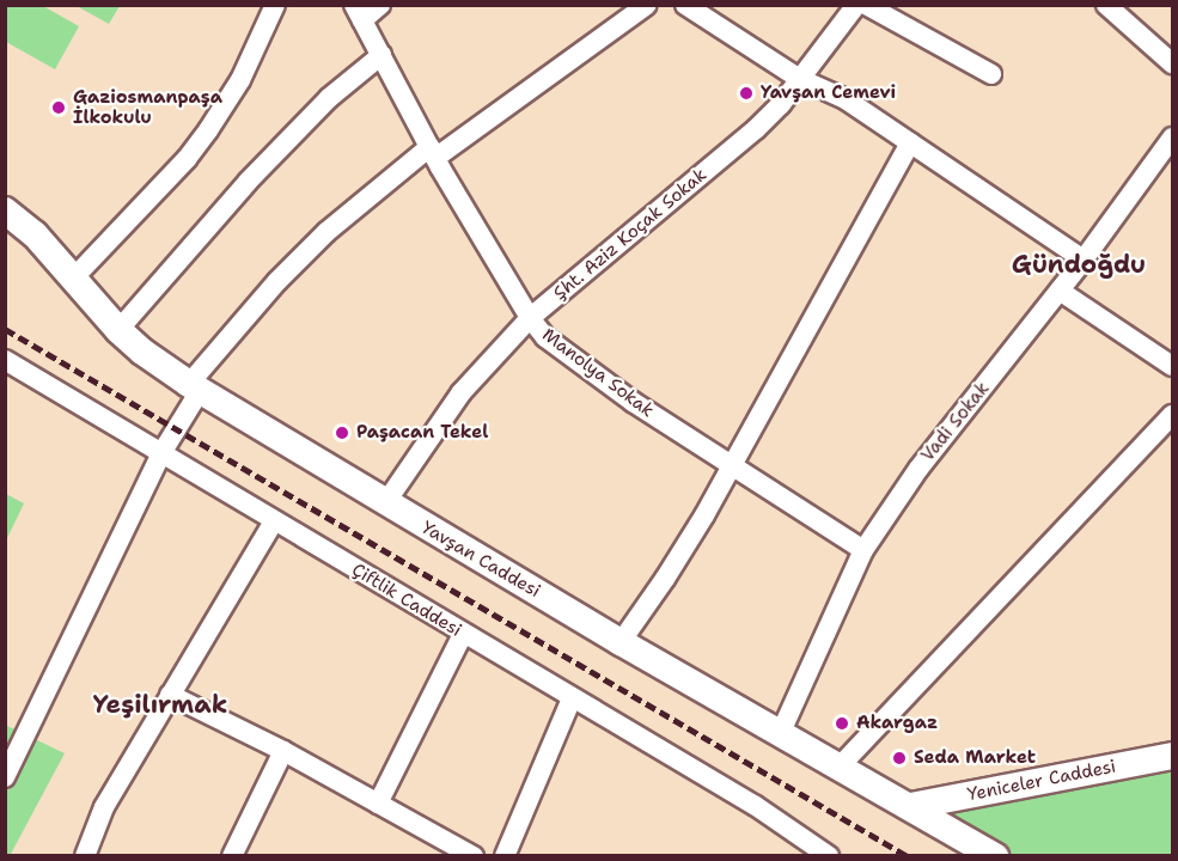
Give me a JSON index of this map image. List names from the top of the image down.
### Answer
{
  "streets": {
    "street": [
      "Şht. Aziz Koçak Sokak",
      "Manolya Sokak",
      "Vadi Sokak",
      "Yavşan Caddesi",
      "Çiftlik Caddesi",
      "Yeniceler Caddesi"
    ]
  },
  "crossings": [
    ["Şht. Aziz Koçak Sokak", "Manolya Sokak"],
    ["Şht. Aziz Koçak Sokak", "Yavşan Caddesi"],
    ["Manolya Sokak", "Vadi Sokak"],
    ["Vadi Sokak", "Yavşan Caddesi"],
    ["Yavşan Caddesi", "Yeniceler Caddesi"]
  ],
  "districts": ["Gündoğdu", "Yeşilırmak"],
  "places": [
    "Yavşan Cemevi",
    "Gaziosmanpaşa İlkokulu",
    "Paşacan Tekel",
    "Akargaz",
    "Seda Market"
  ]
}
